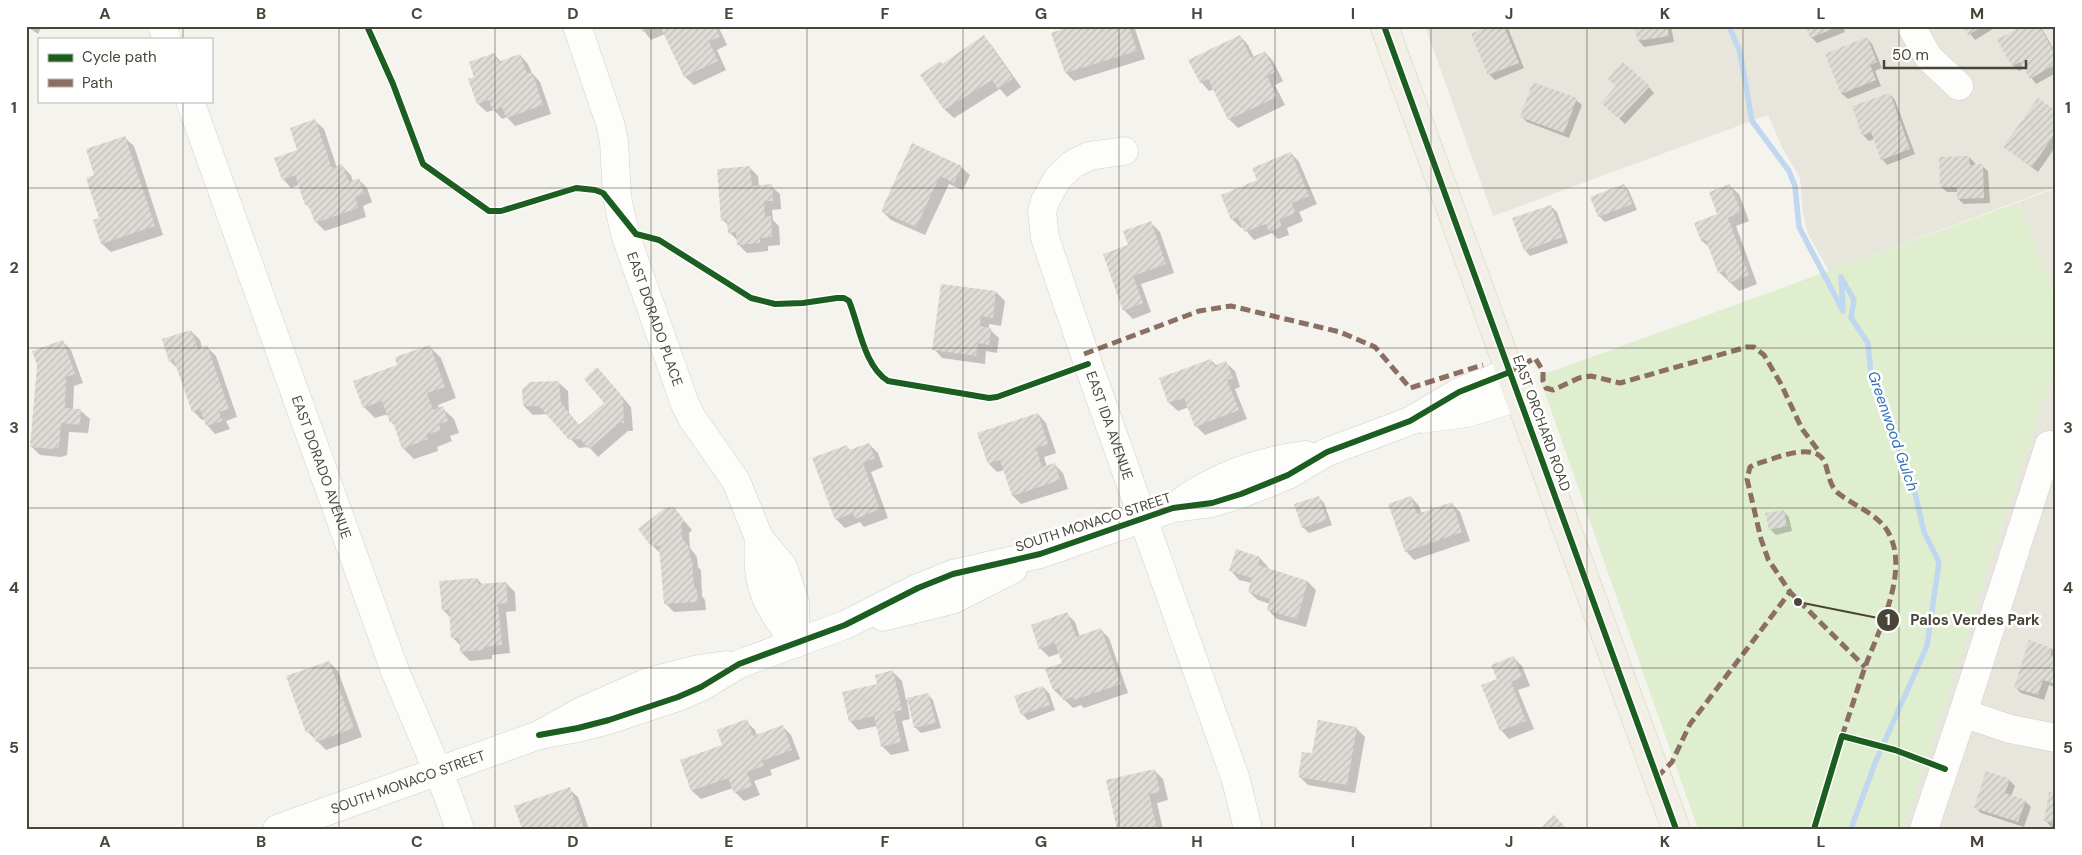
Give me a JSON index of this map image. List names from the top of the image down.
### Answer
{
  "streets": {
    "main road": ["EAST ORCHARD ROAD"],
    "street": [
      "EAST DORADO PLACE",
      "EAST IDA AVENUE",
      "EAST DORADO AVENUE",
      "SOUTH MONACO STREET"
    ]
  },
  "crossings": [
    ["EAST DORADO PLACE", "SOUTH MONACO STREET"],
    ["EAST ORCHARD ROAD", "SOUTH MONACO STREET"],
    ["EAST IDA AVENUE", "SOUTH MONACO STREET"],
    ["EAST DORADO AVENUE", "SOUTH MONACO STREET"]
  ],
  "water": ["Greenwood Gulch"],
  "places": ["Palos Verdes Park"],
  "legend": ["Cycle path", "Path"],
  "scale_bar": "50 m",
  "grid": {
    "columns": [
      "A",
      "B",
      "C",
      "D",
      "E",
      "F",
      "G",
      "H",
      "I",
      "J",
      "K",
      "L",
      "M"
    ],
    "rows": [
      "1",
      "2",
      "3",
      "4",
      "5"
    ]
  }
}
